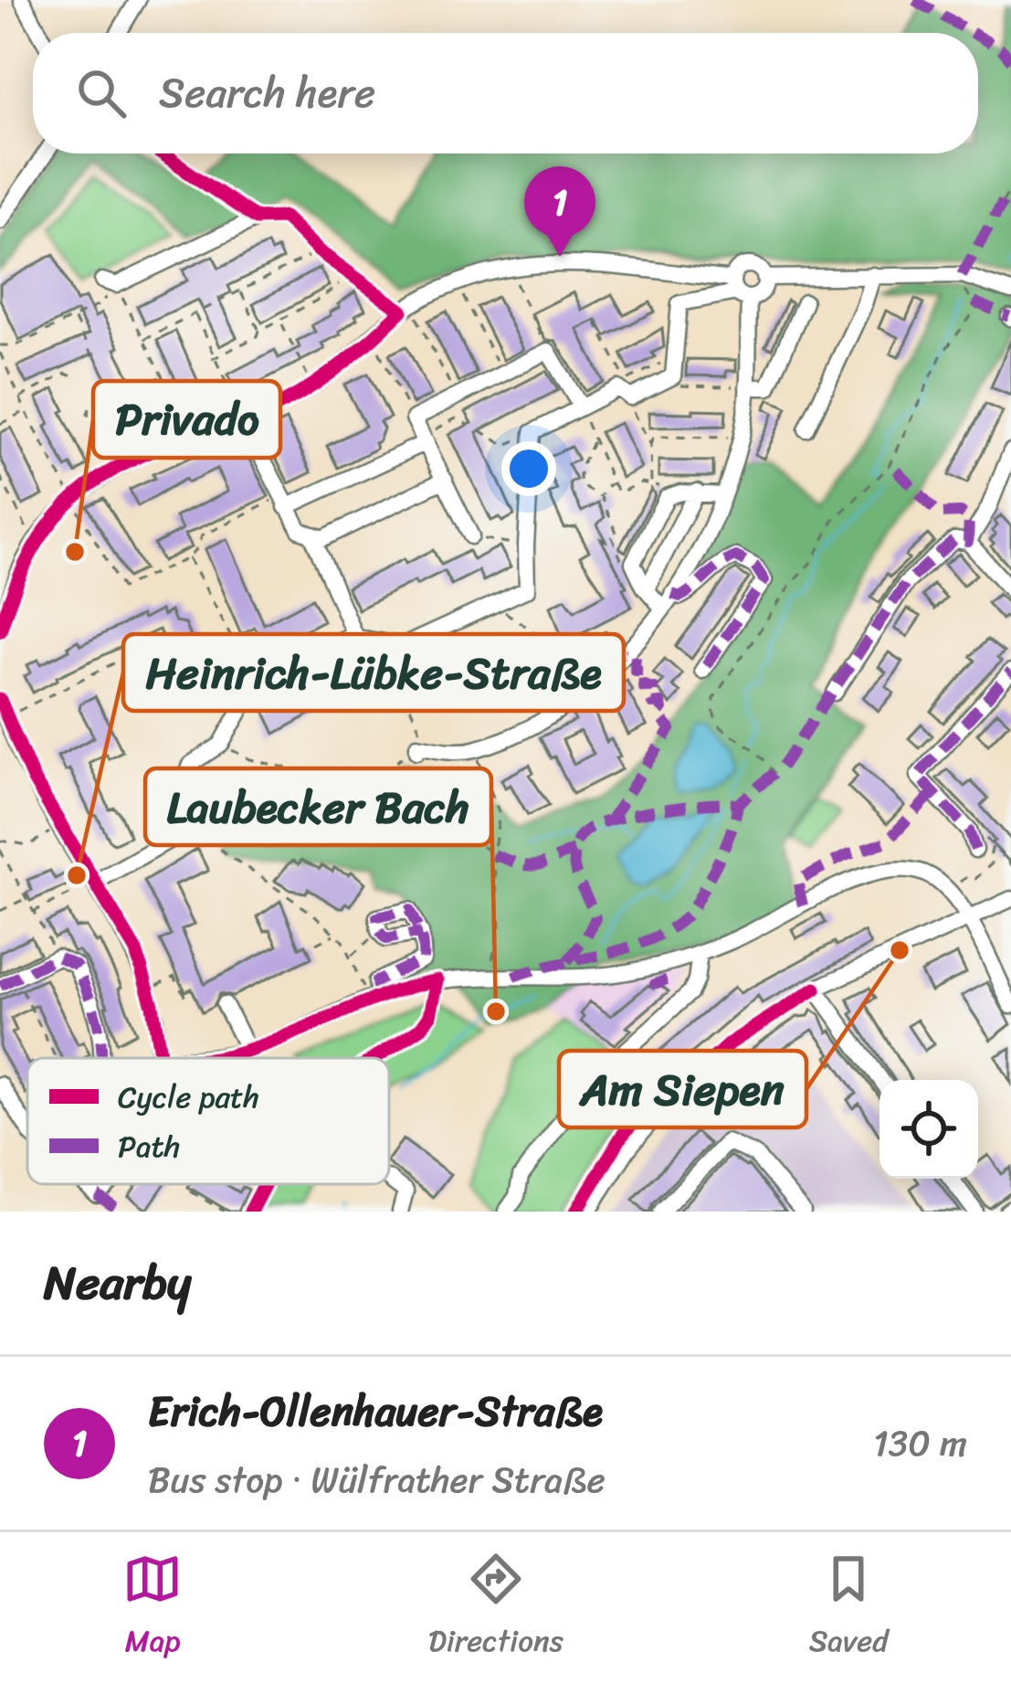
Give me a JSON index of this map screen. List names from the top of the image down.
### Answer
{
  "places": [
    "Privado",
    "Heinrich-Lübke-Straße",
    "Am Siepen",
    "Laubecker Bach"
  ],
  "legend": ["Cycle path", "Path"],
  "page": {
    "search": "Search here",
    "pins": "1",
    "heading": "Nearby",
    "list": [
      {
        "mark": "1",
        "name": "Erich-Ollenhauer-Straße",
        "note": "Bus stop · Wülfrather Straße",
        "value": "130 m"
      }
    ],
    "nav": ["Map", "Directions", "Saved"]
  }
}
